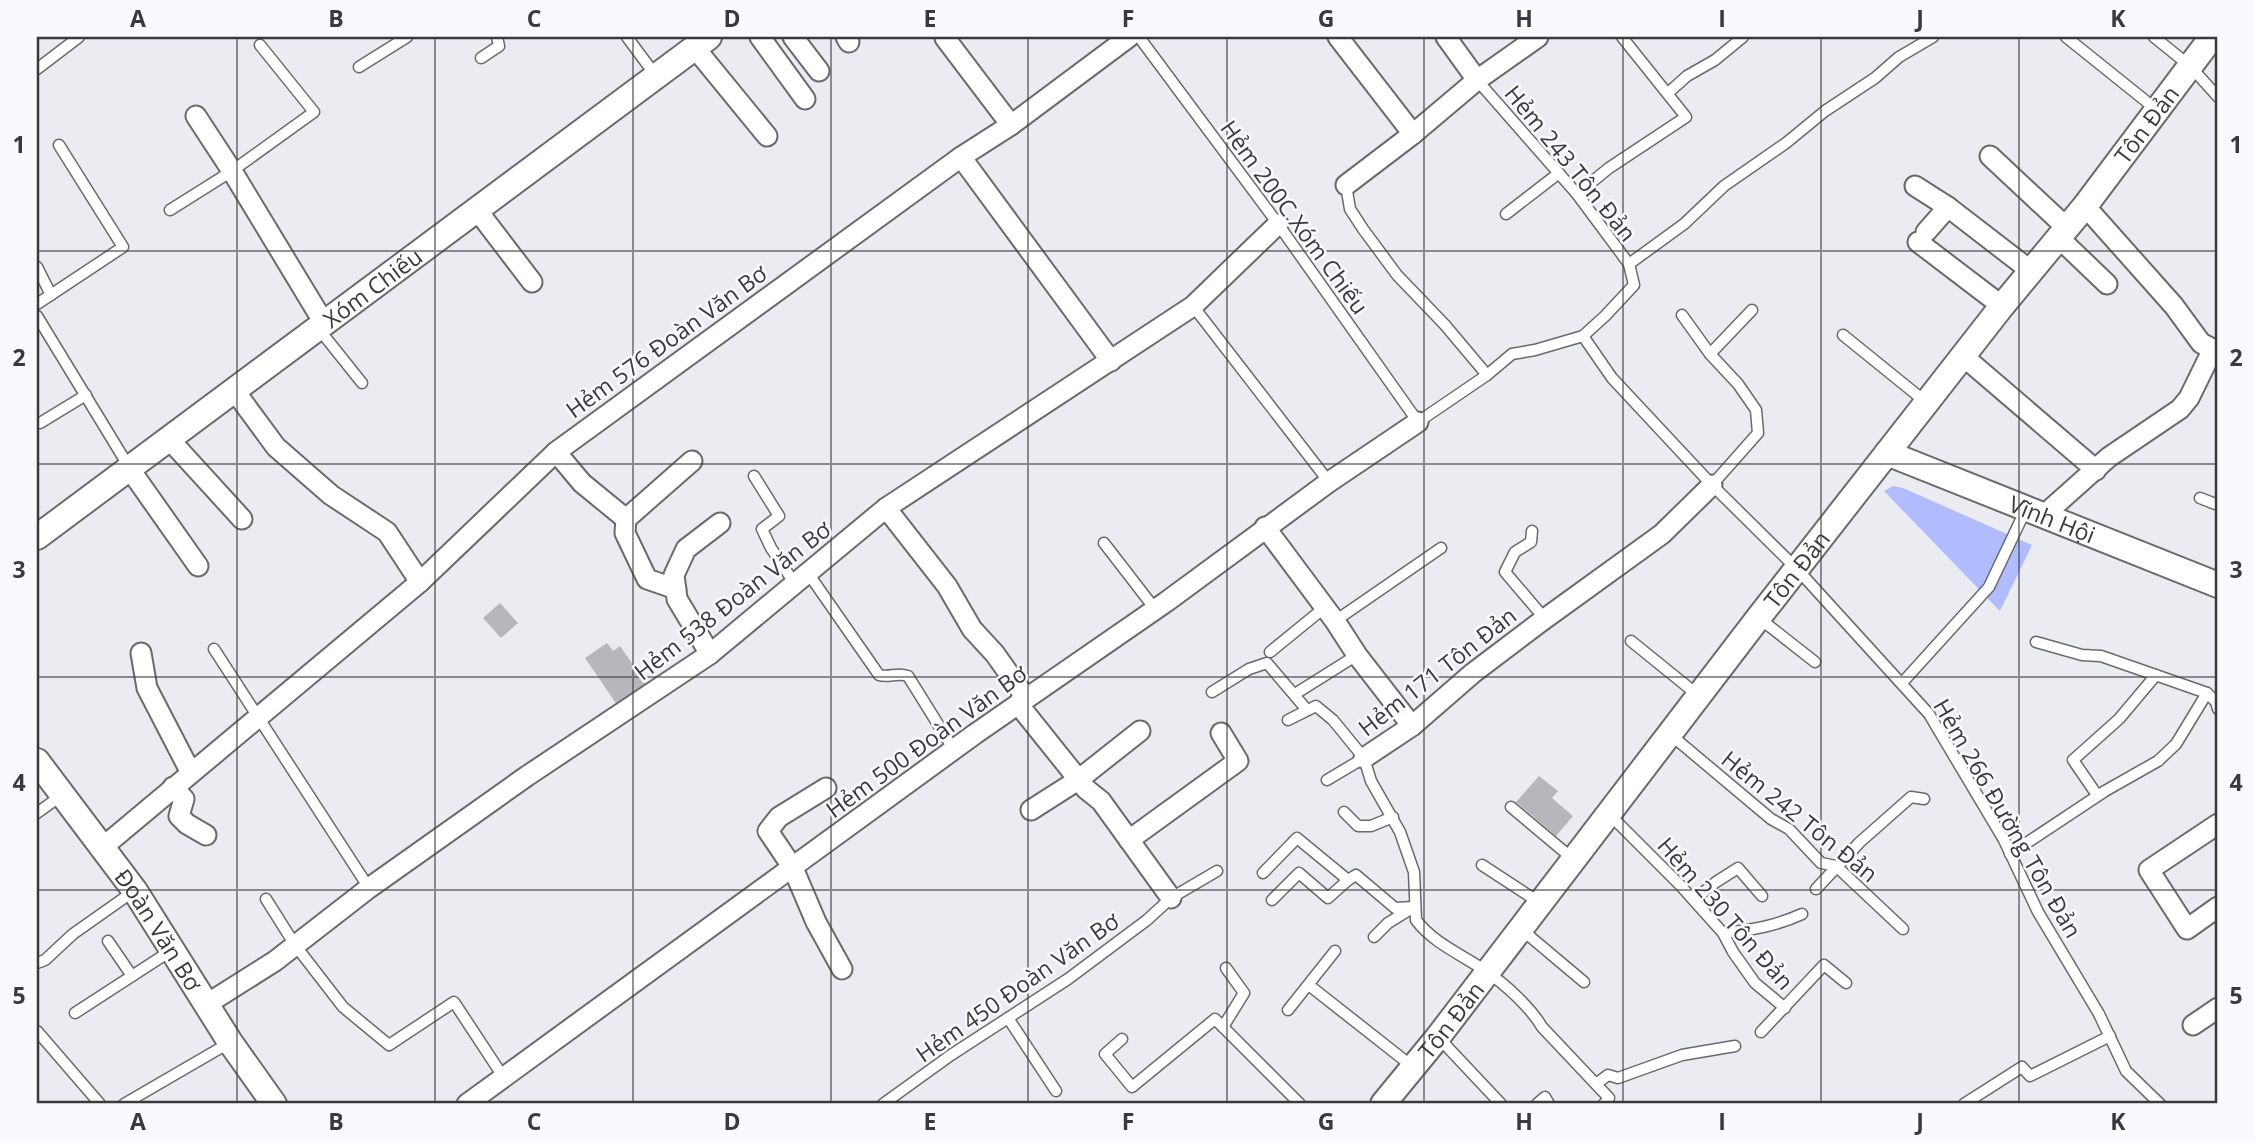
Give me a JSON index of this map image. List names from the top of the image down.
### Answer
{
  "streets": {
    "street": [
      "Tôn Đản",
      "Xóm Chiếu",
      "Hẻm 576 Đoàn Văn Bơ",
      "Vĩnh Hội",
      "Hẻm 538 Đoàn Văn Bơ",
      "Hẻm 171 Tôn Đản",
      "Hẻm 500 Đoàn Văn Bơ",
      "Đoàn Văn Bơ"
    ],
    "lane": [
      "Hẻm 243 Tôn Đản",
      "Hẻm 200C Xóm Chiếu",
      "Hẻm 242 Tôn Đản",
      "Hẻm 266 Đường Tôn Đản",
      "Hẻm 230 Tôn Đản",
      "Hẻm 450 Đoàn Văn Bơ"
    ]
  },
  "crossings": [
    ["Tôn Đản", "Vĩnh Hội"],
    ["Tôn Đản", "Hẻm 171 Tôn Đản"],
    ["Tôn Đản", "Hẻm 242 Tôn Đản"],
    ["Tôn Đản", "Hẻm 266 Đường Tôn Đản"],
    ["Tôn Đản", "Hẻm 230 Tôn Đản"],
    ["Hẻm 243 Tôn Đản", "Hẻm 200C Xóm Chiếu"],
    ["Hẻm 243 Tôn Đản", "Hẻm 500 Đoàn Văn Bơ"],
    ["Hẻm 200C Xóm Chiếu", "Hẻm 538 Đoàn Văn Bơ"],
    ["Hẻm 200C Xóm Chiếu", "Hẻm 500 Đoàn Văn Bơ"],
    ["Hẻm 576 Đoàn Văn Bơ", "Đoàn Văn Bơ"],
    ["Hẻm 538 Đoàn Văn Bơ", "Đoàn Văn Bơ"]
  ],
  "grid": {
    "columns": [
      "A",
      "B",
      "C",
      "D",
      "E",
      "F",
      "G",
      "H",
      "I",
      "J",
      "K"
    ],
    "rows": [
      "1",
      "2",
      "3",
      "4",
      "5"
    ]
  }
}
